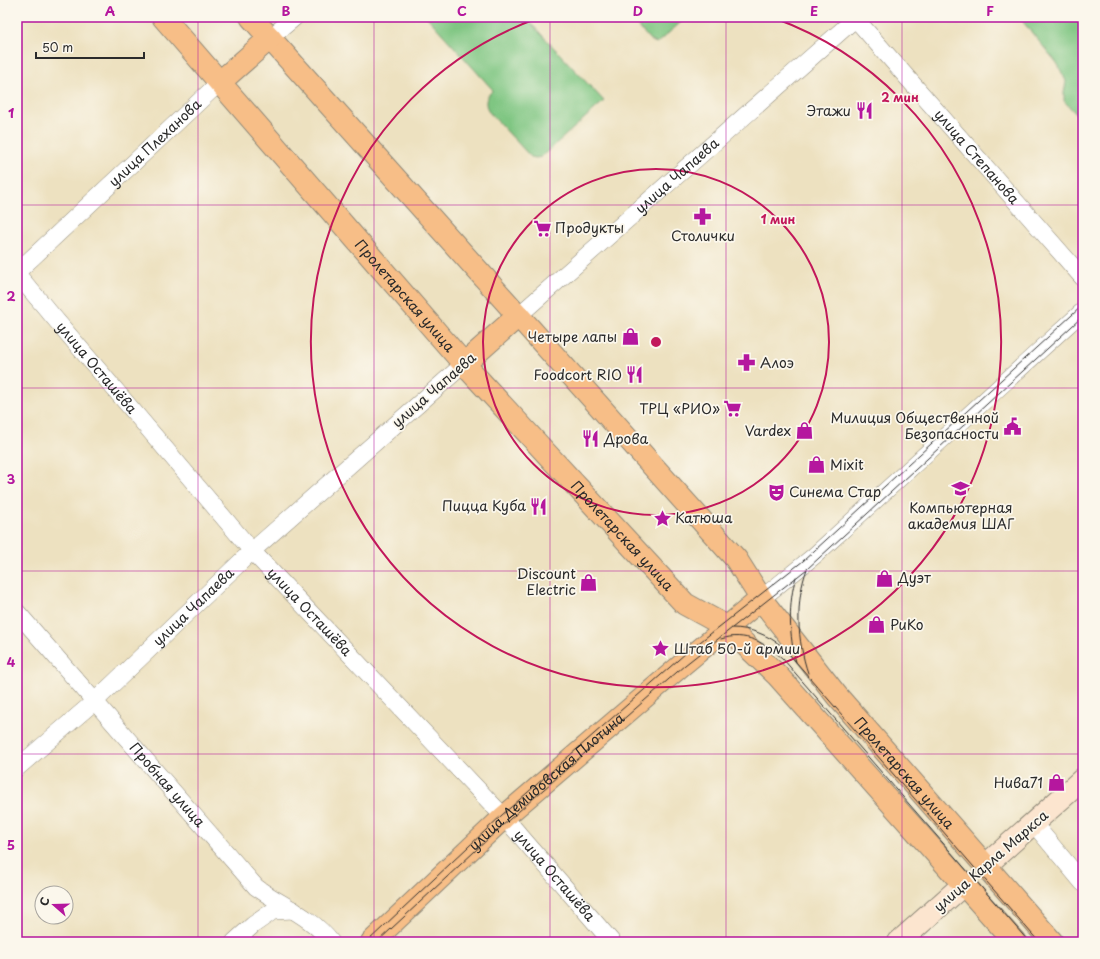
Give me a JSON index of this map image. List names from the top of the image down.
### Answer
{
  "streets": {
    "main road": [
      "улица Плеханова",
      "улица Чапаева",
      "Пролетарская улица",
      "улица Демидовская Плотина",
      "улица Карла Маркса"
    ],
    "street": ["улица Степанова", "улица Осташёва", "Пробная улица"]
  },
  "crossings": [
    ["улица Плеханова", "Пролетарская улица"],
    ["улица Плеханова", "улица Осташёва"],
    ["улица Степанова", "улица Чапаева"],
    ["улица Чапаева", "Пролетарская улица"],
    ["улица Чапаева", "улица Осташёва"],
    ["улица Чапаева", "Пробная улица"],
    ["Пролетарская улица", "улица Демидовская Плотина"],
    ["Пролетарская улица", "улица Карла Маркса"],
    ["улица Осташёва", "улица Демидовская Плотина"]
  ],
  "places": {
    "restaurant": [
      "Этажи",
      "Foodcort RIO",
      "Дрова",
      "Пицца Куба"
    ],
    "pharmacy": ["Столички", "Алоэ"],
    "supermarket": ["Продукты", "ТРЦ «РИО»"],
    "shop": [
      "Четыре лапы",
      "Vardex",
      "Mixit",
      "Дуэт",
      "Discount Electric",
      "РиКо",
      "Нива71"
    ],
    "public building": ["Милиция Общественной Безопасности"],
    "school or university": ["Компьютерная академия ШАГ"],
    "theatre": ["Синема Стар"],
    "place": ["Катюша", "Штаб 50-й армии"]
  },
  "scale_bar": "50 m",
  "north": "left",
  "grid": {
    "columns": [
      "A",
      "B",
      "C",
      "D",
      "E",
      "F"
    ],
    "rows": [
      "1",
      "2",
      "3",
      "4",
      "5"
    ]
  },
  "rings": ["2 мин", "1 мин"]
}
